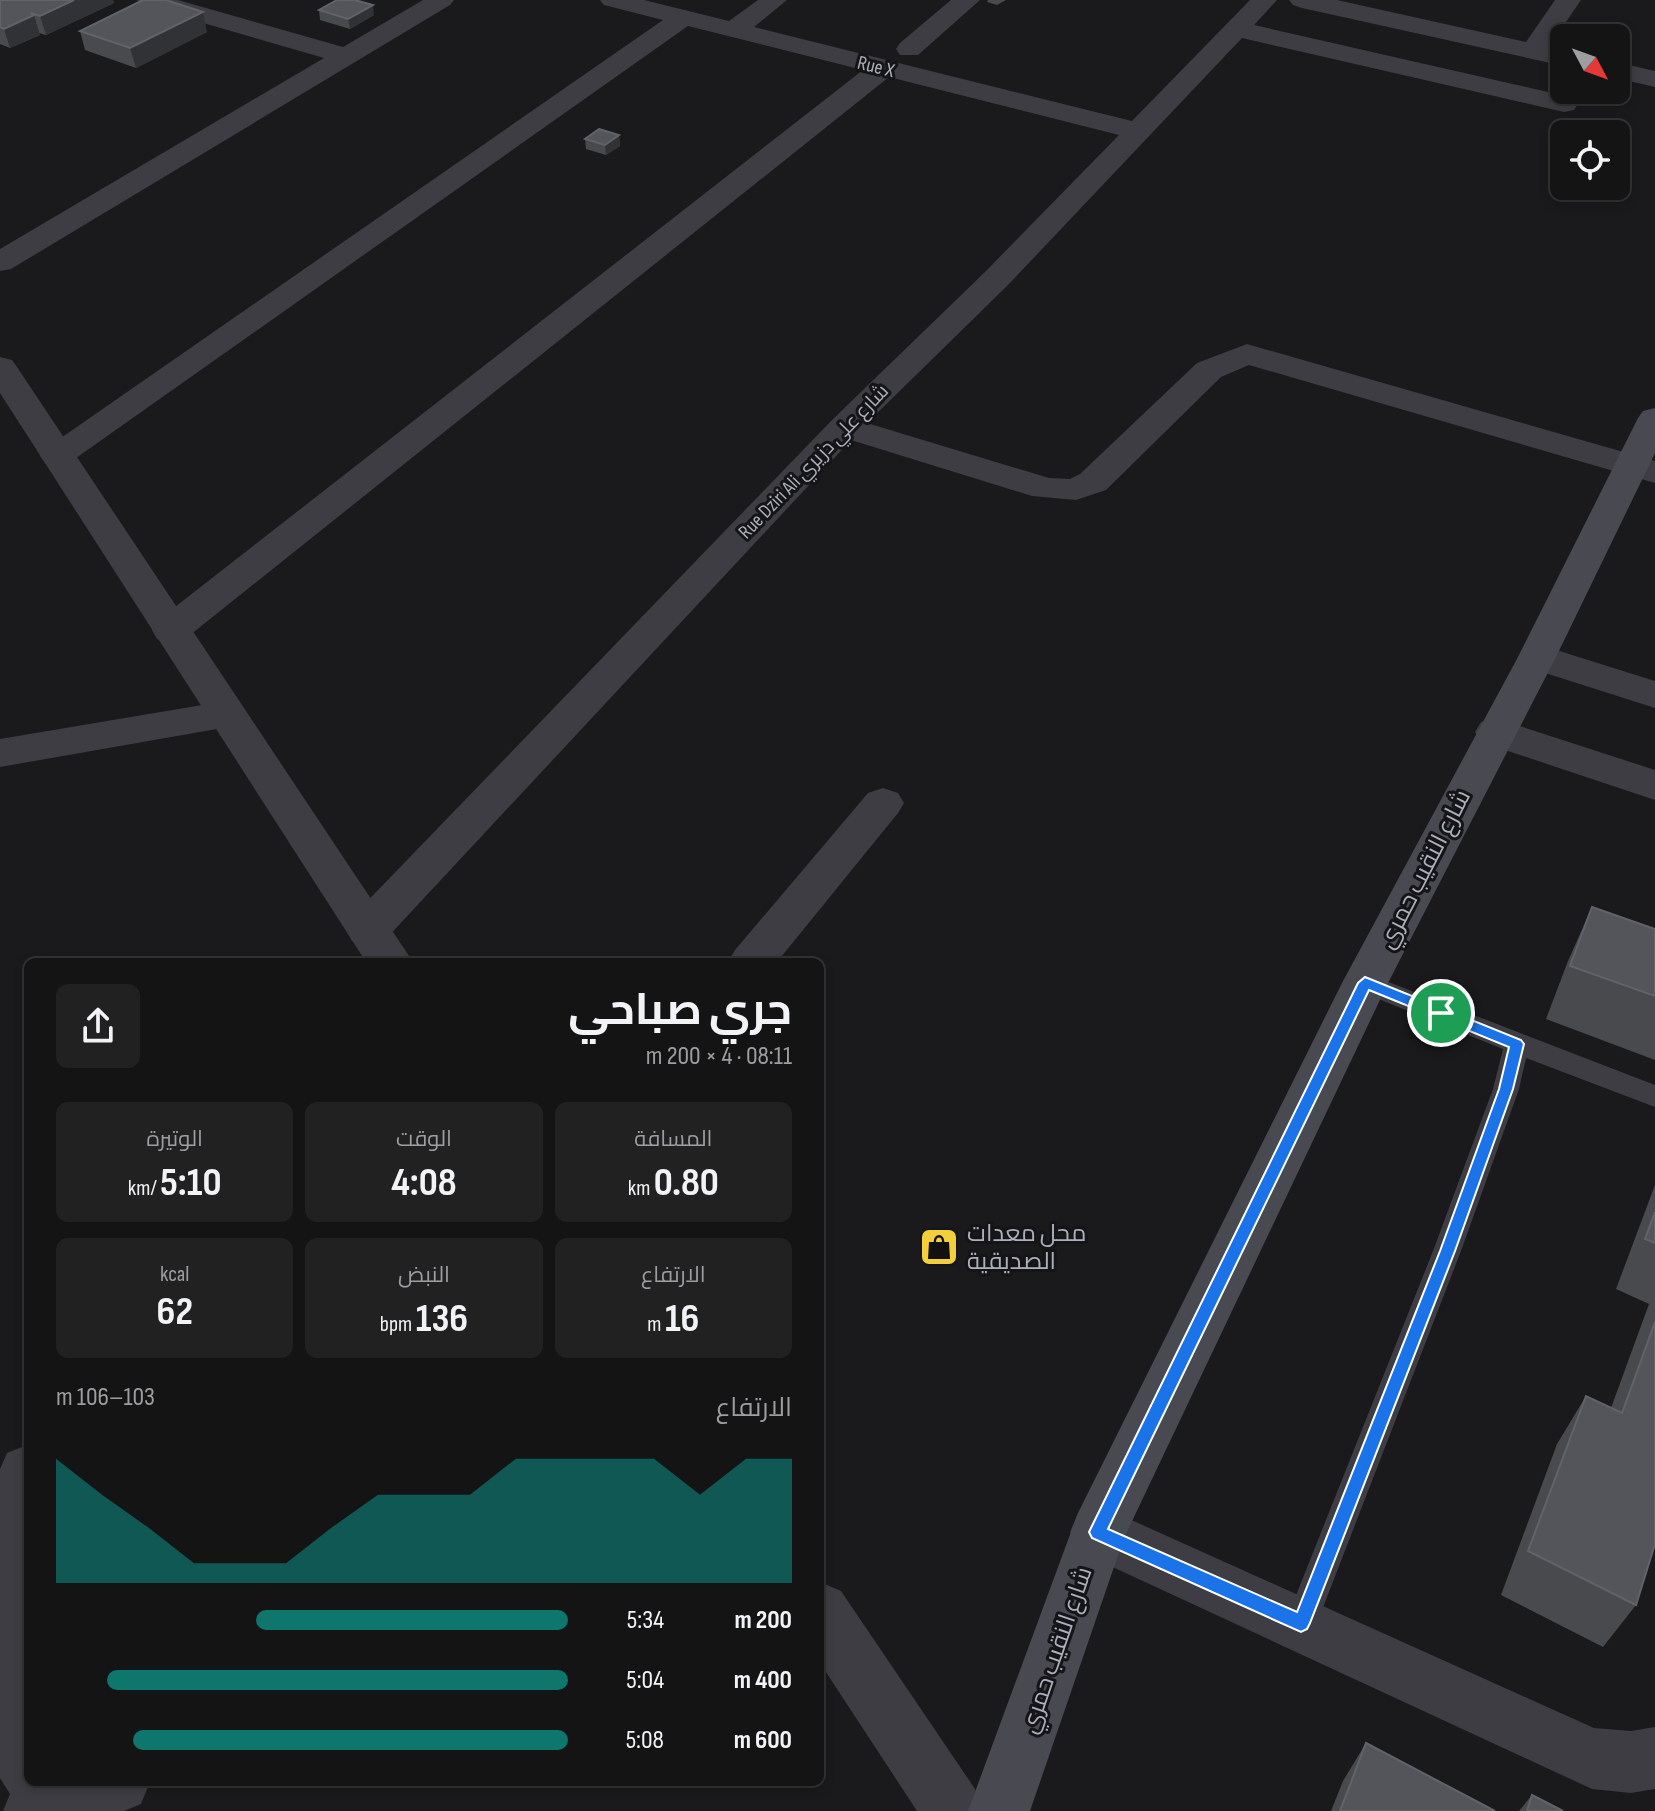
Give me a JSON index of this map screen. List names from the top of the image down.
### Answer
{
  "streets": {
    "main road": ["شارع النقيب حمري"],
    "street": ["Rue X", "Rue Dziri Ali شارع علي دزيري"]
  },
  "crossings": [
    ["Rue X", "Rue Dziri Ali شارع علي دزيري"]
  ],
  "places": {
    "shop": ["محل معدات الصديقية"]
  },
  "north": "bottom right",
  "page": {
    "heading": ["جري صباحي", "08:11 · 4 × 200 m"],
    "stats": [
      ["المسافة", "0.80 km"],
      ["الوقت", "4:08"],
      ["الوتيرة", "5:10 /km"],
      ["الارتفاع", "16 m"],
      ["النبض", "136 bpm"],
      ["kcal", "62"]
    ],
    "chart": ["الارتفاع", "103–106 m"],
    "list": [
      {
        "name": "200 m",
        "note": "5:34"
      },
      {
        "name": "400 m",
        "note": "5:04"
      },
      {
        "name": "600 m",
        "note": "5:08"
      }
    ]
  }
}
